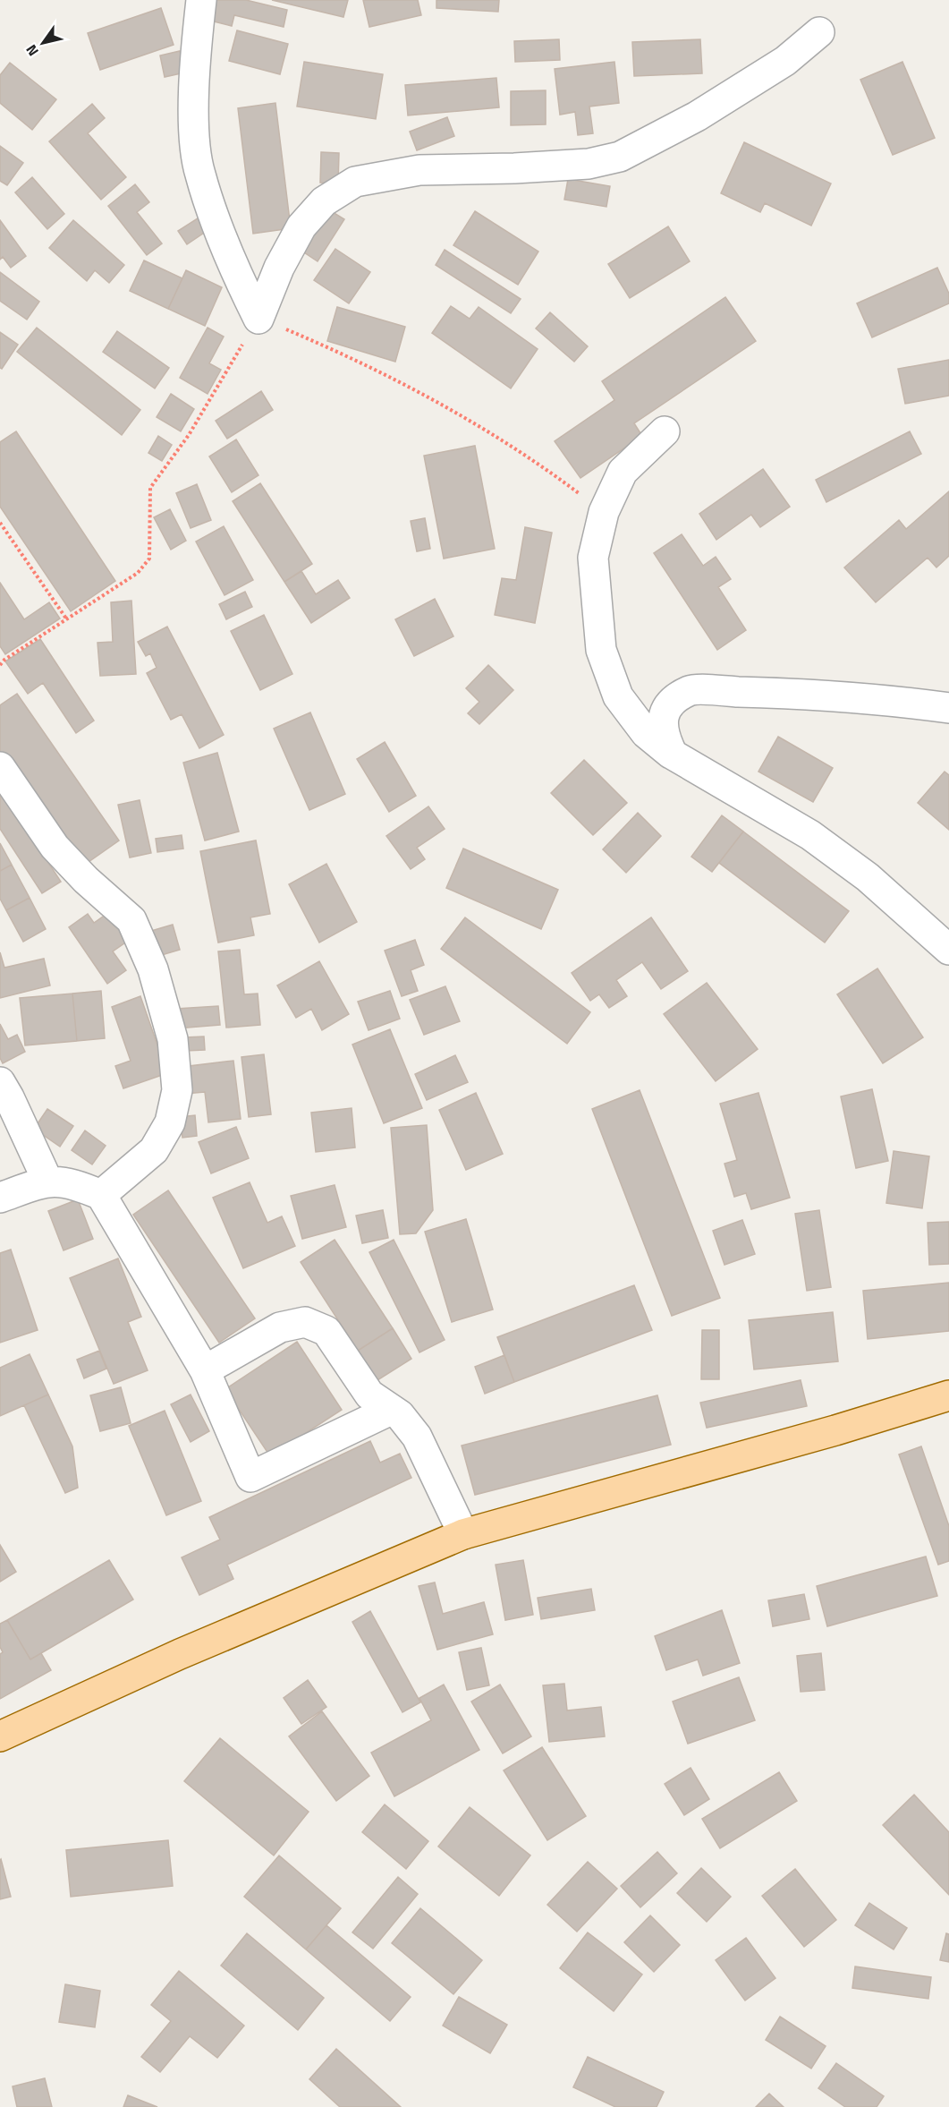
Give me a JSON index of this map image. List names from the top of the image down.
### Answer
{
  "north": "bottom left"
}
